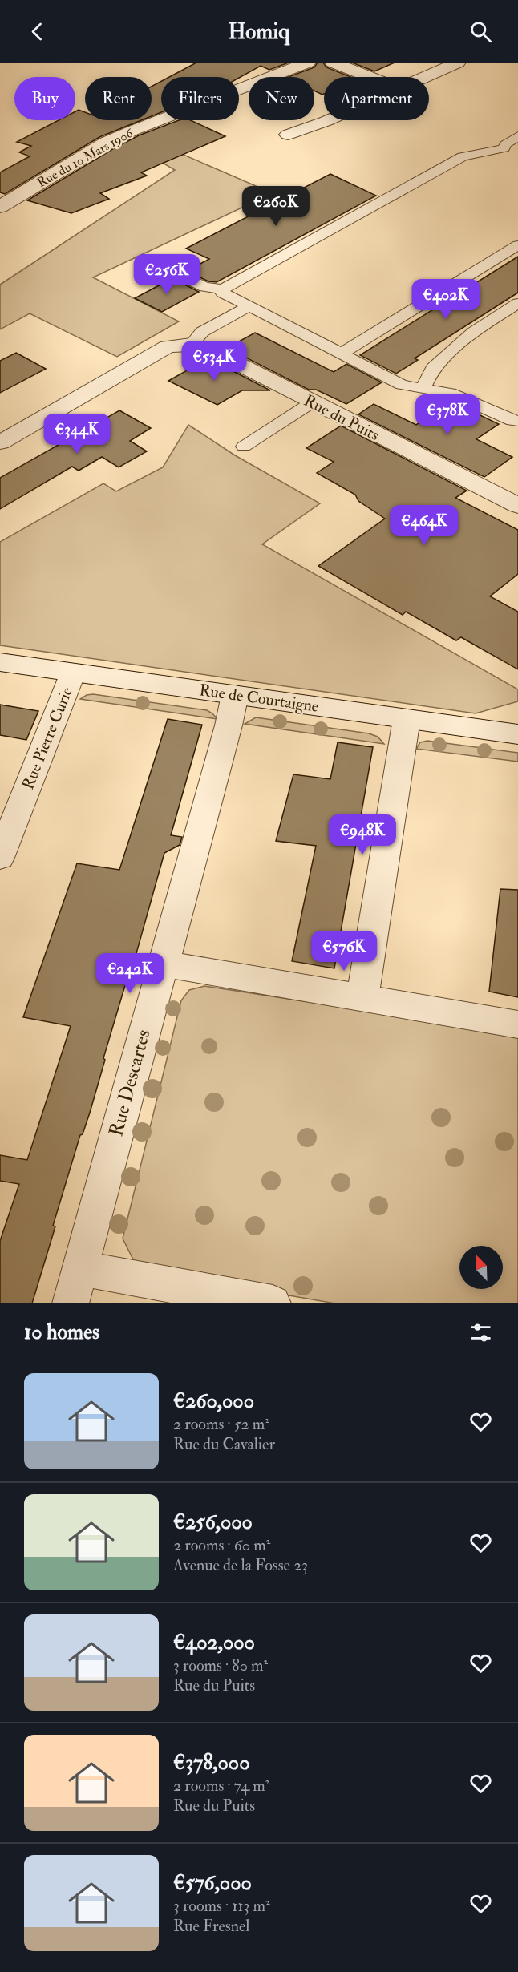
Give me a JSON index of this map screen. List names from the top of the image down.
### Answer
{
  "streets": {
    "street": [
      "Rue du 10 Mars 1906",
      "Rue du Puits",
      "Rue de Courtaigne",
      "Rue Pierre Curie",
      "Rue Descartes"
    ]
  },
  "crossings": [
    ["Rue de Courtaigne", "Rue Pierre Curie"],
    ["Rue de Courtaigne", "Rue Descartes"]
  ],
  "north": "top left",
  "page": {
    "header": "Homiq",
    "chip": [
      "Buy",
      "Rent",
      "Filters",
      "New",
      "Apartment"
    ],
    "price": [
      "€260K",
      "€256K",
      "€402K",
      "€534K",
      "€378K",
      "€344K",
      "€464K",
      "€948K",
      "€576K",
      "€242K"
    ],
    "heading": "10 homes",
    "list": [
      {
        "name": "€260,000",
        "note": "2 rooms · 52 m² · Rue du Cavalier"
      },
      {
        "name": "€256,000",
        "note": "2 rooms · 60 m² · Avenue de la Fosse 23"
      },
      {
        "name": "€402,000",
        "note": "3 rooms · 80 m² · Rue du Puits"
      },
      {
        "name": "€378,000",
        "note": "2 rooms · 74 m² · Rue du Puits"
      },
      {
        "name": "€576,000",
        "note": "3 rooms · 113 m² · Rue Fresnel"
      }
    ]
  }
}
